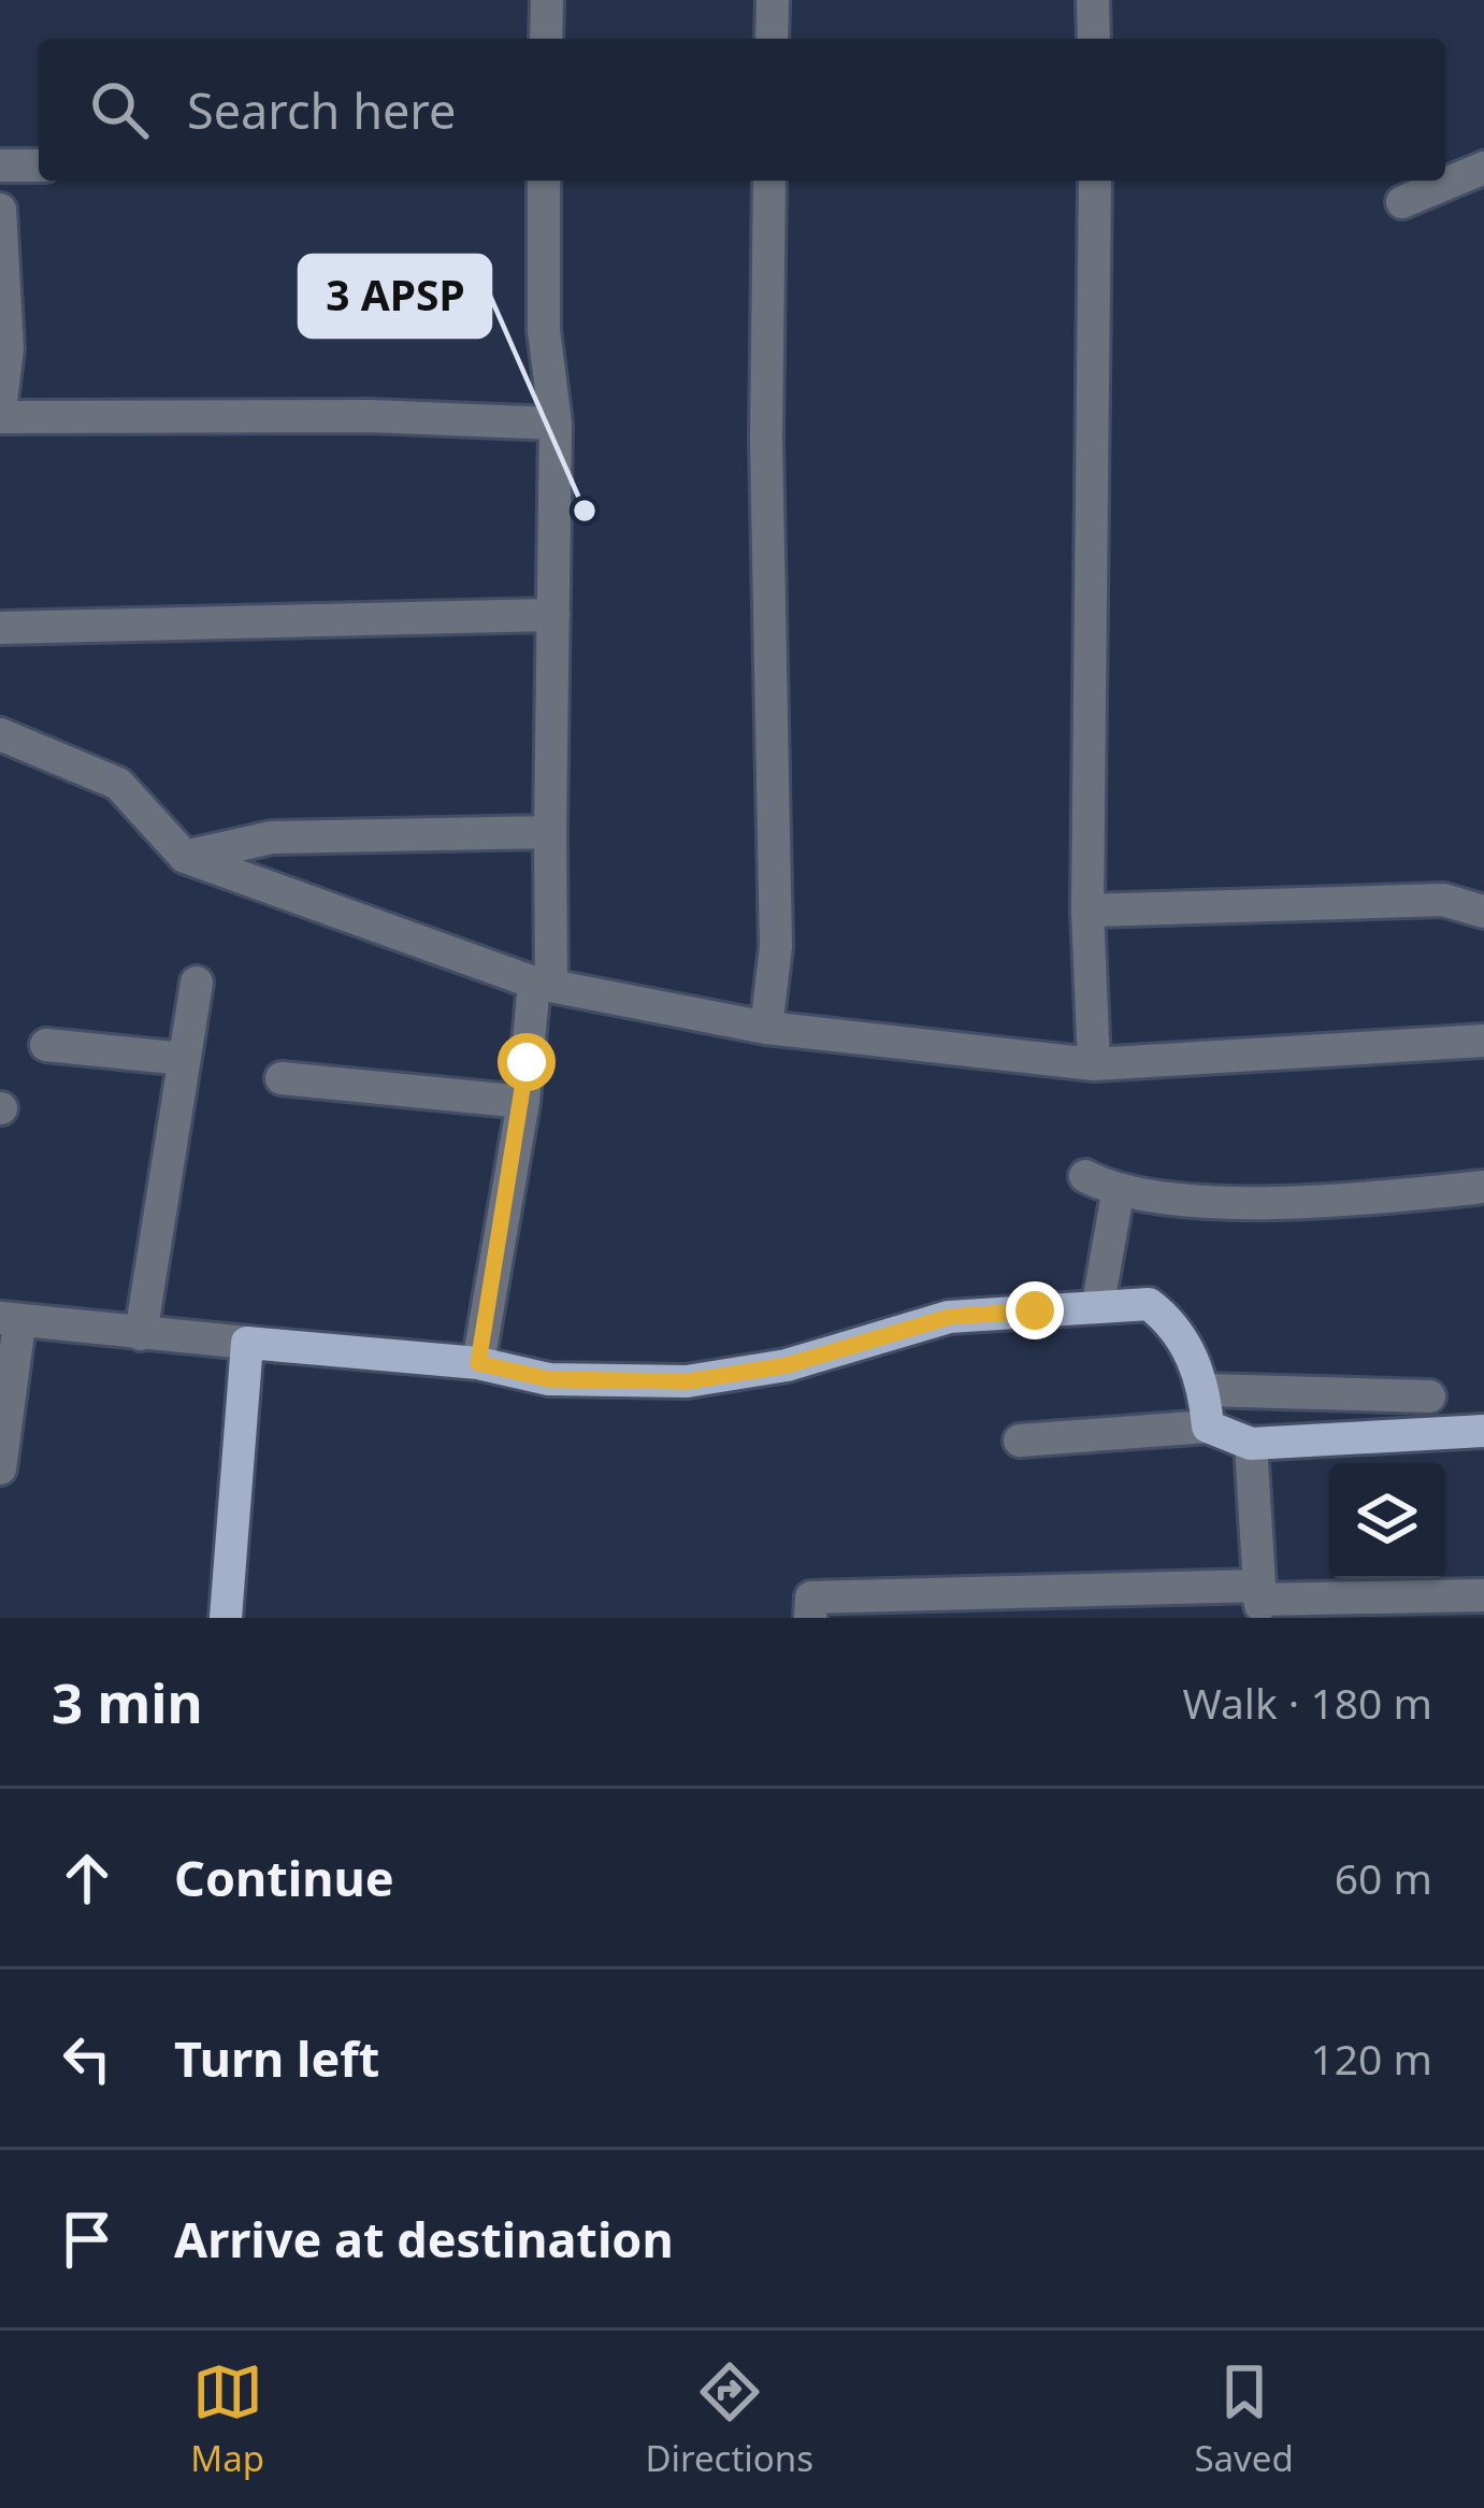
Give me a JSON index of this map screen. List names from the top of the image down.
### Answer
{
  "places": ["3 APSP"],
  "page": {
    "search": "Search here",
    "heading": ["3 min", "Walk · 180 m"],
    "list": [
      ["Continue", "60 m"],
      ["Turn left", "120 m"],
      "Arrive at destination"
    ],
    "nav": ["Map", "Directions", "Saved"]
  }
}
